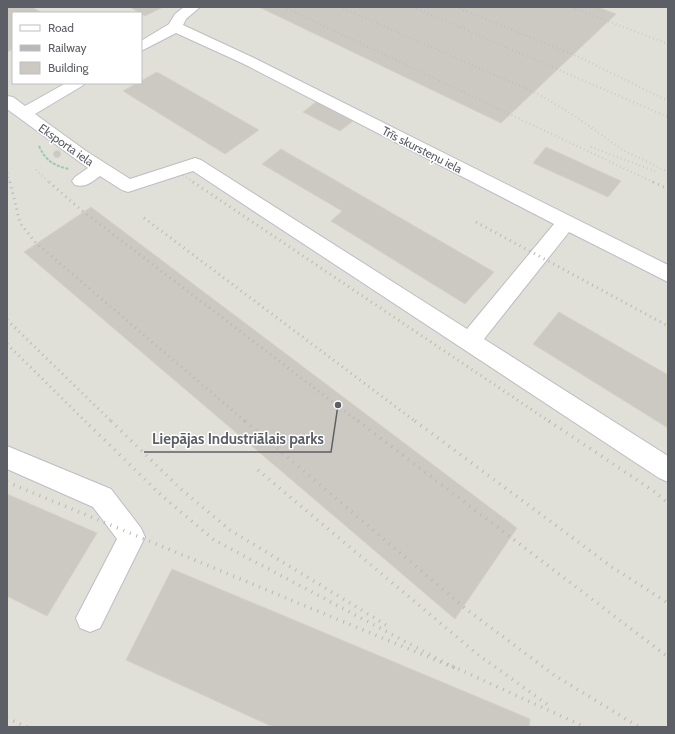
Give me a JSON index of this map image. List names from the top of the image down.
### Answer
{
  "streets": {
    "street": ["Eksporta iela", "Trīs skursteņu iela"]
  },
  "places": ["Liepājas Industriālais parks"],
  "legend": ["Road", "Railway", "Building"]
}
